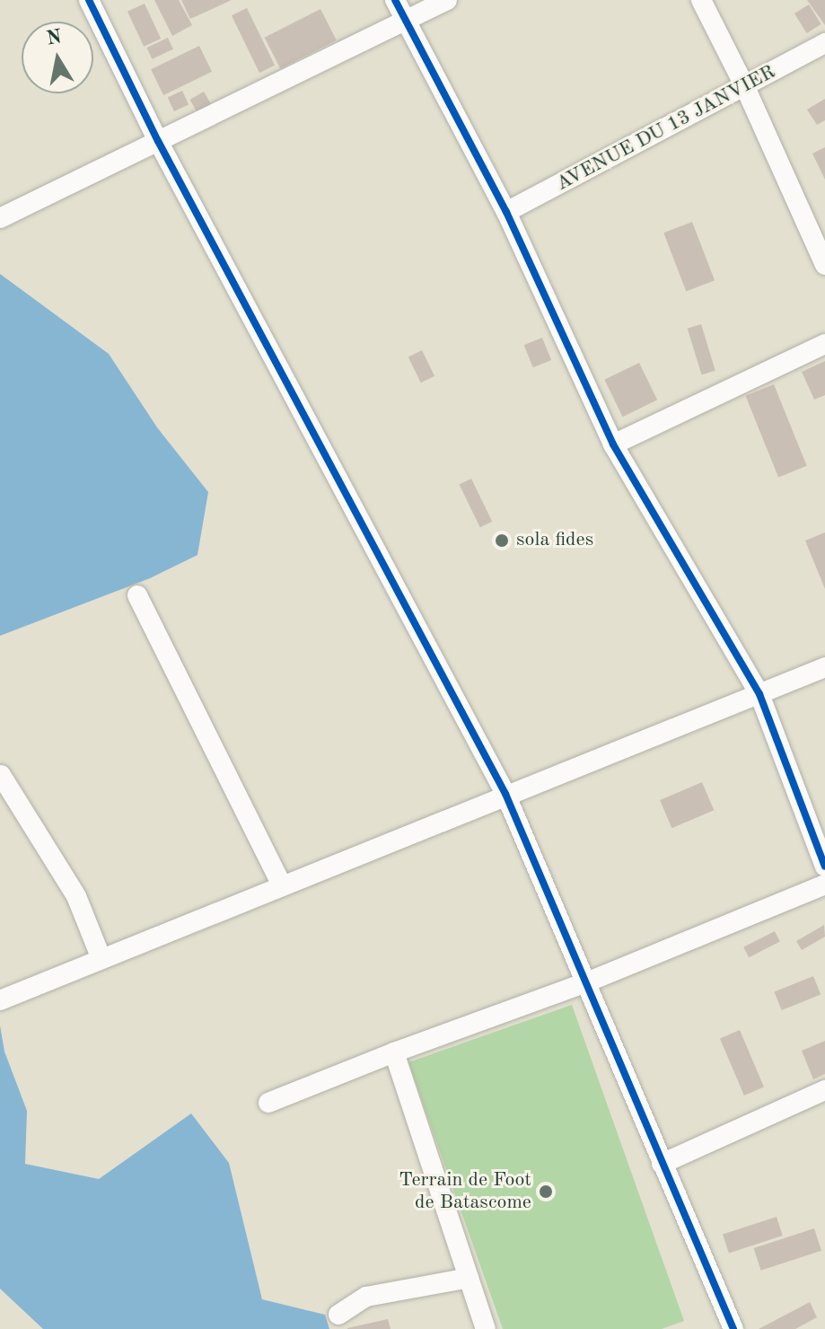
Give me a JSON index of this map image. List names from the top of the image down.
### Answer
{
  "streets": {
    "street": ["AVENUE DU 13 JANVIER"]
  },
  "places": ["sola fides", "Terrain de Foot de Batascome"],
  "north": "top"
}
